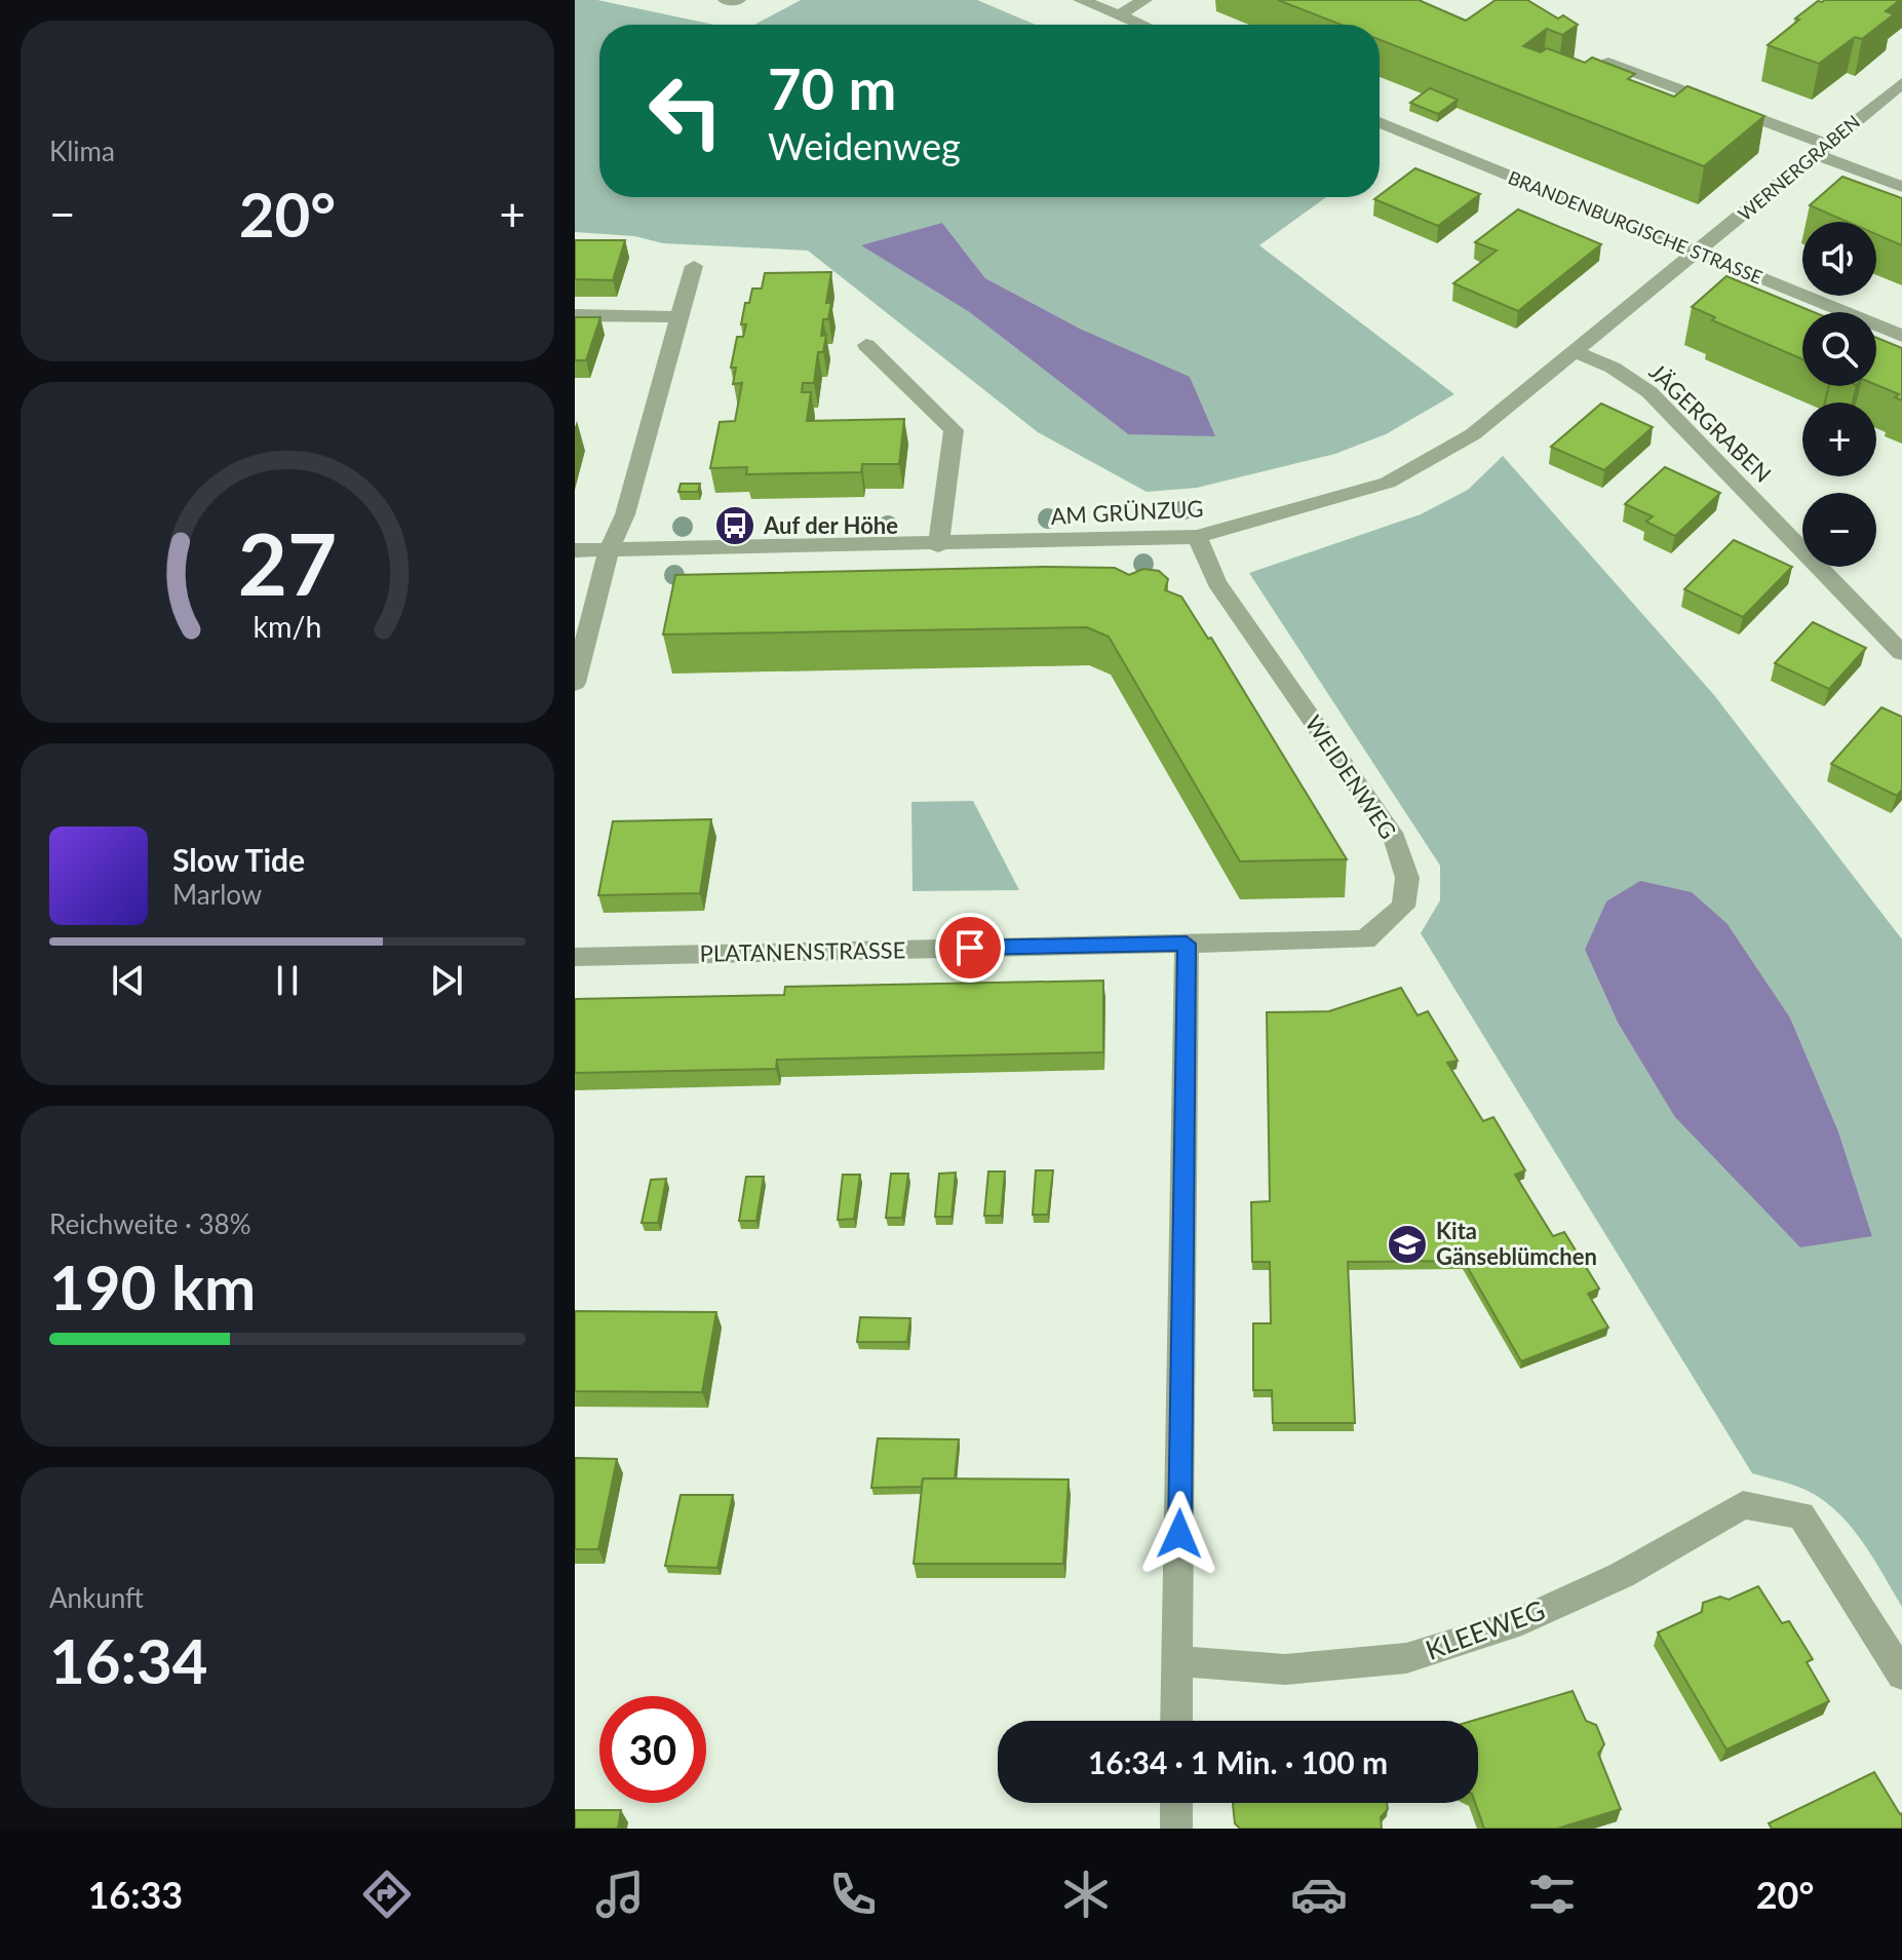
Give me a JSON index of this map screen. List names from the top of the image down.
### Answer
{
  "streets": {
    "street": [
      "WERNERGRABEN",
      "BRANDENBURGISCHE STRASSE",
      "JÄGERGRABEN",
      "AM GRÜNZUG",
      "WEIDENWEG",
      "PLATANENSTRASSE",
      "KLEEWEG"
    ]
  },
  "crossings": [
    ["WERNERGRABEN", "BRANDENBURGISCHE STRASSE"],
    ["WERNERGRABEN", "AM GRÜNZUG"],
    ["BRANDENBURGISCHE STRASSE", "AM GRÜNZUG"],
    ["JÄGERGRABEN", "AM GRÜNZUG"],
    ["AM GRÜNZUG", "WEIDENWEG"],
    ["WEIDENWEG", "PLATANENSTRASSE"]
  ],
  "places": {
    "bus stop": ["Auf der Höhe"],
    "school or university": ["Kita Gänseblümchen"]
  },
  "page": {
    "tile": [
      "Klima",
      ["Reichweite · 38%", "190 km"],
      ["Ankunft", "16:34"]
    ],
    "turn": ["70 m", "Weidenweg"],
    "heat": ["−", "20°", "+"],
    "map_buttons": ["+", "−"],
    "song": ["Slow Tide", "Marlow"],
    "limit": "30",
    "trip": "16:34 · 1 Min. · 100 m",
    "tabs": ["16:33", "20°"],
    "gauge": ["27", "km/h"]
  }
}
